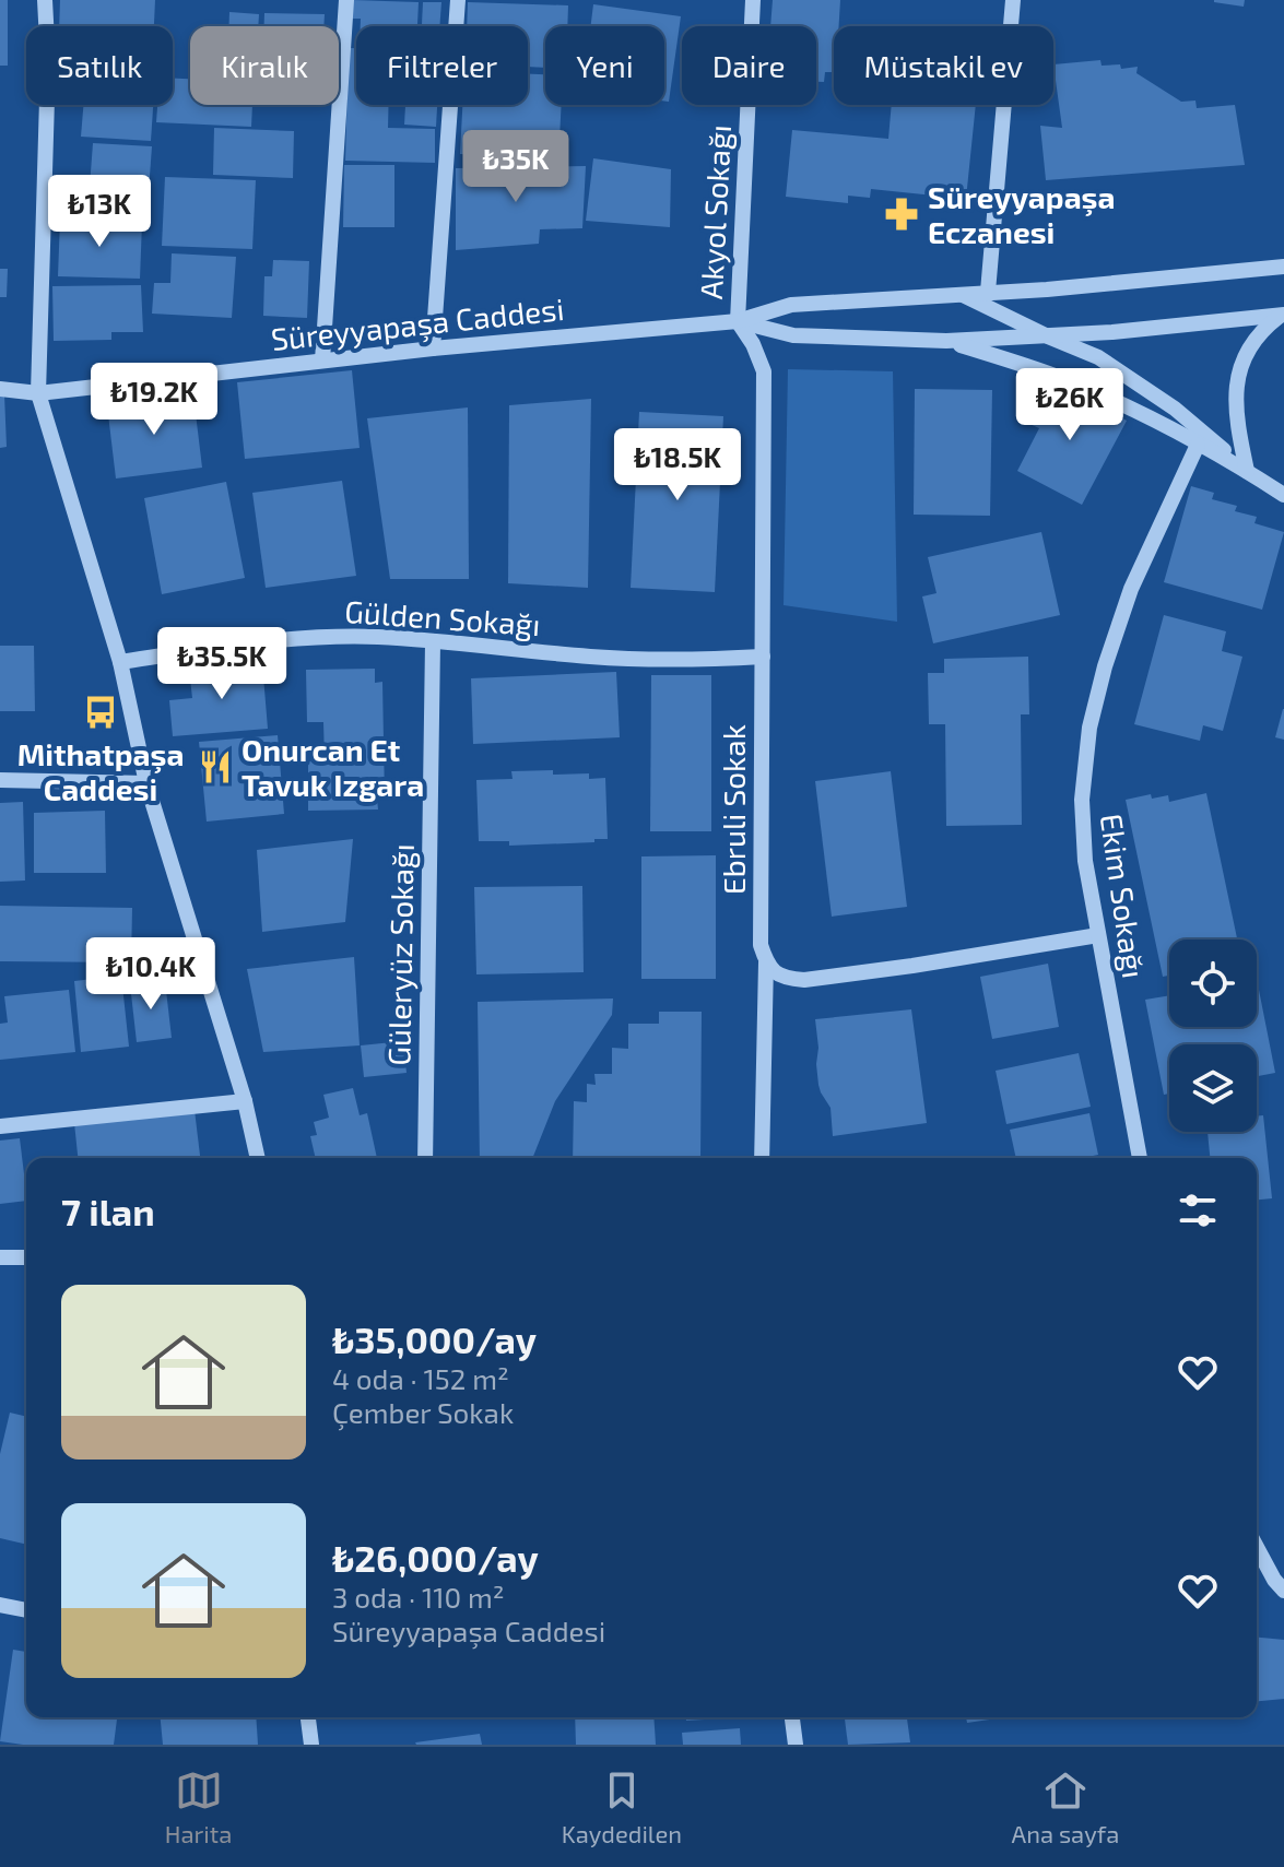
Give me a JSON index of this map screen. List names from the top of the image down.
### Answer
{
  "streets": {
    "street": [
      "Akyol Sokağı",
      "Süreyyapaşa Caddesi",
      "Gülden Sokağı",
      "Ebruli Sokak",
      "Ekim Sokağı",
      "Güleryüz Sokağı"
    ]
  },
  "crossings": [
    ["Akyol Sokağı", "Süreyyapaşa Caddesi"],
    ["Akyol Sokağı", "Ebruli Sokak"],
    ["Süreyyapaşa Caddesi", "Ebruli Sokak"],
    ["Süreyyapaşa Caddesi", "Ekim Sokağı"],
    ["Gülden Sokağı", "Ebruli Sokak"],
    ["Gülden Sokağı", "Güleryüz Sokağı"]
  ],
  "places": {
    "pharmacy": ["Süreyyapaşa Eczanesi"],
    "bus stop": ["Mi̇thatpaşa Caddesi̇"],
    "restaurant": ["Onurcan Et Tavuk Izgara"]
  },
  "page": {
    "chip": [
      "Satılık",
      "Kiralık",
      "Filtreler",
      "Yeni",
      "Daire",
      "Müstakil ev"
    ],
    "price": [
      "₺35K",
      "₺13K",
      "₺19.2K",
      "₺26K",
      "₺18.5K",
      "₺35.5K",
      "₺10.4K"
    ],
    "heading": "7 ilan",
    "list": [
      {
        "name": "₺35,000/ay",
        "note": "4 oda · 152 m² · Çember Sokak"
      },
      {
        "name": "₺26,000/ay",
        "note": "3 oda · 110 m² · Süreyyapaşa Caddesi"
      }
    ],
    "tabs": ["Harita", "Kaydedilen", "Ana sayfa"]
  }
}
